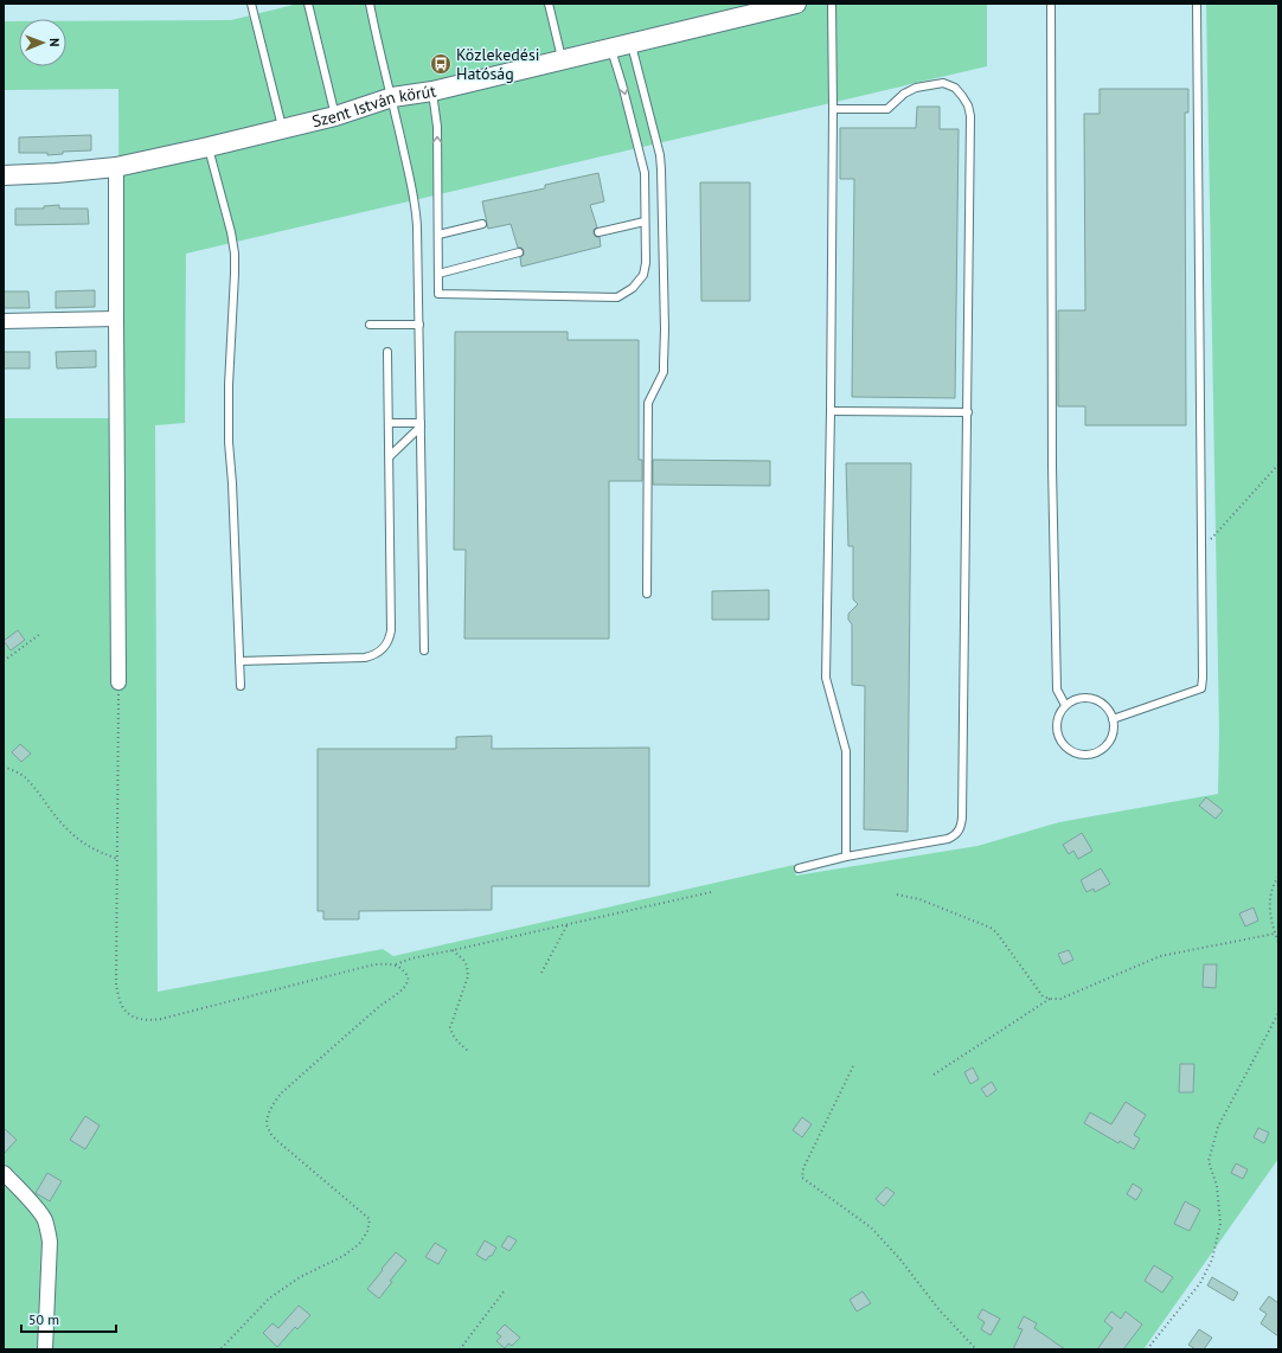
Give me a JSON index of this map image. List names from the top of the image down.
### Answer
{
  "streets": {
    "street": ["Szent István körút"]
  },
  "places": {
    "bus stop": ["Közlekedési Hatóság"]
  },
  "scale_bar": "50 m",
  "north": "right"
}
